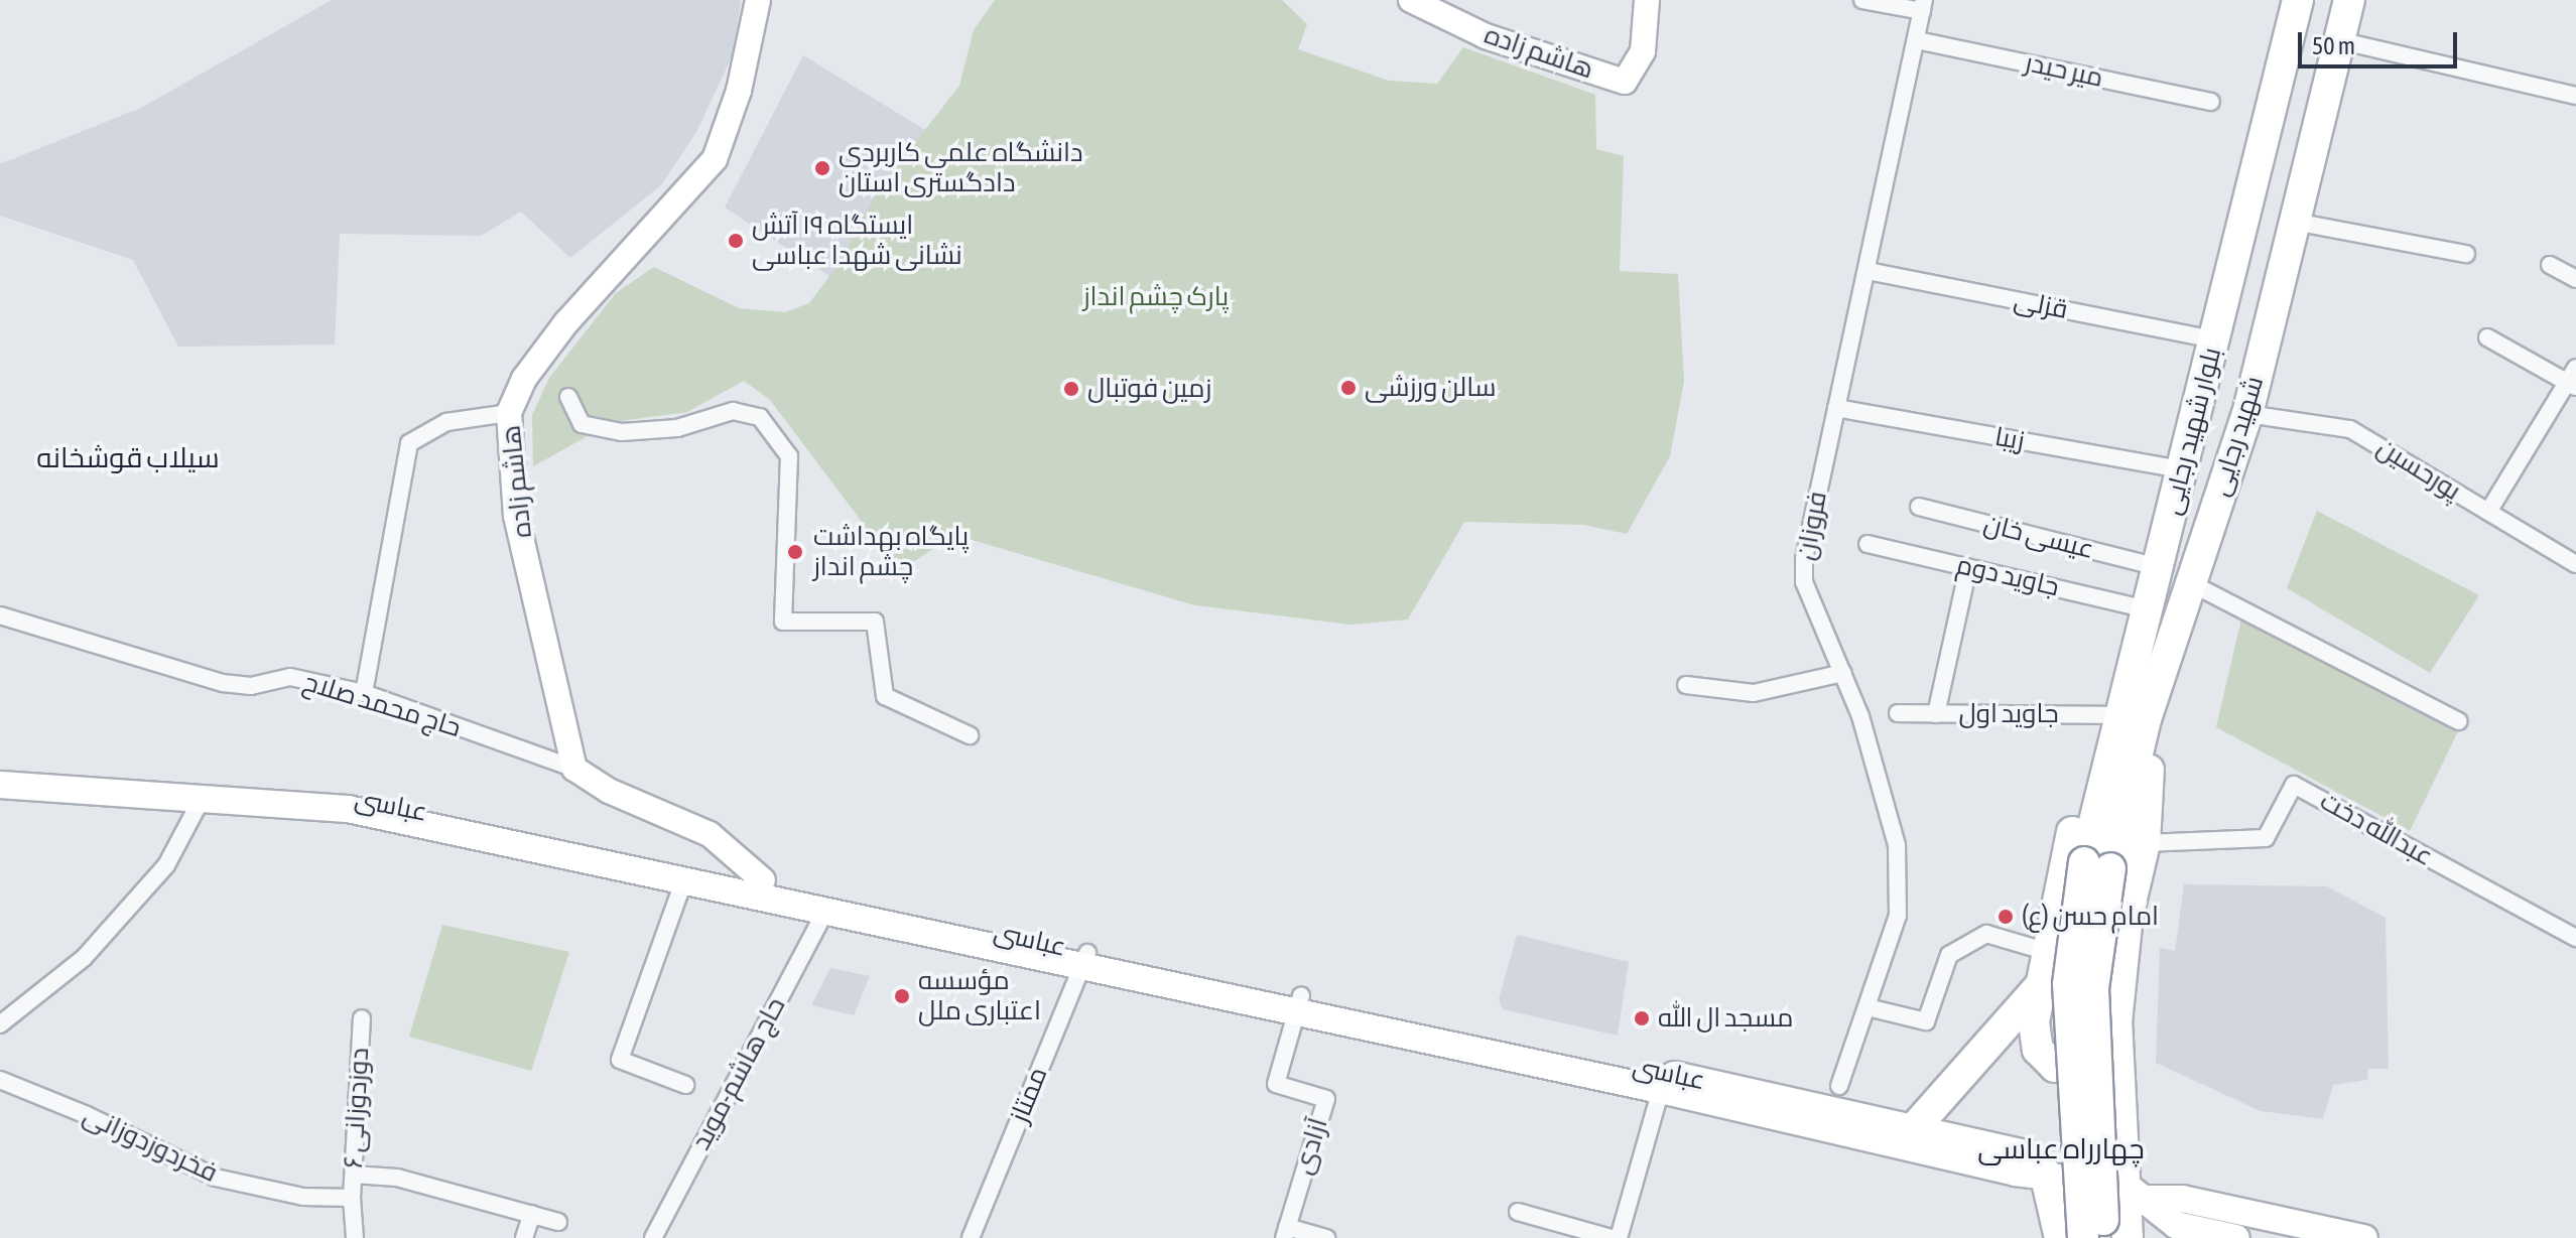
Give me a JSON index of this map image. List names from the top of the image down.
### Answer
{
  "streets": {
    "highway": ["بلوار شهید رجایی", "شهید رجایی"],
    "main road": ["عباسى"],
    "street": [
      "هاشم زاده",
      "میر حیدر",
      "قزلی",
      "زیبا",
      "پورحسین",
      "فروزان",
      "عیسی خان",
      "جاوید دوم",
      "حاج محمد صلاح",
      "جاوید اول",
      "عبدالله دخت",
      "حاج هاشم-موید",
      "ممتاز",
      "دوزدوزانی ۶",
      "فخردوزدوزانی",
      "آزادی"
    ]
  },
  "crossings": [
    ["هاشم زاده", "حاج محمد صلاح"],
    ["میر حیدر", "فروزان"],
    ["قزلی", "بلوار شهید رجایی"],
    ["قزلی", "فروزان"],
    ["بلوار شهید رجایی", "شهید رجایی"],
    ["بلوار شهید رجایی", "زیبا"],
    ["بلوار شهید رجایی", "عیسی خان"],
    ["بلوار شهید رجایی", "جاوید دوم"],
    ["بلوار شهید رجایی", "جاوید اول"],
    ["شهید رجایی", "پورحسین"],
    ["شهید رجایی", "جاوید اول"],
    ["زیبا", "فروزان"],
    ["عباسى", "حاج هاشم-موید"],
    ["عباسى", "ممتاز"],
    ["عباسى", "آزادی"],
    ["دوزدوزانی ۶", "فخردوزدوزانی"]
  ],
  "districts": ["سیلاب قوشخانه", "چهارراه عباسی"],
  "parks": ["پارک چشم انداز"],
  "places": [
    "دانشگاه علمی کاربردی دادگستری استان",
    "ایستگاه ۱۹ آتش نشانی شهدا عباسی",
    "سالن ورزشی",
    "زمین فوتبال",
    "پایگاه بهداشت چشم انداز",
    "امام حسن (ع)",
    "مؤسسه اعتباری ملل",
    "مسجد ال الله"
  ],
  "scale_bar": "50 m"
}
